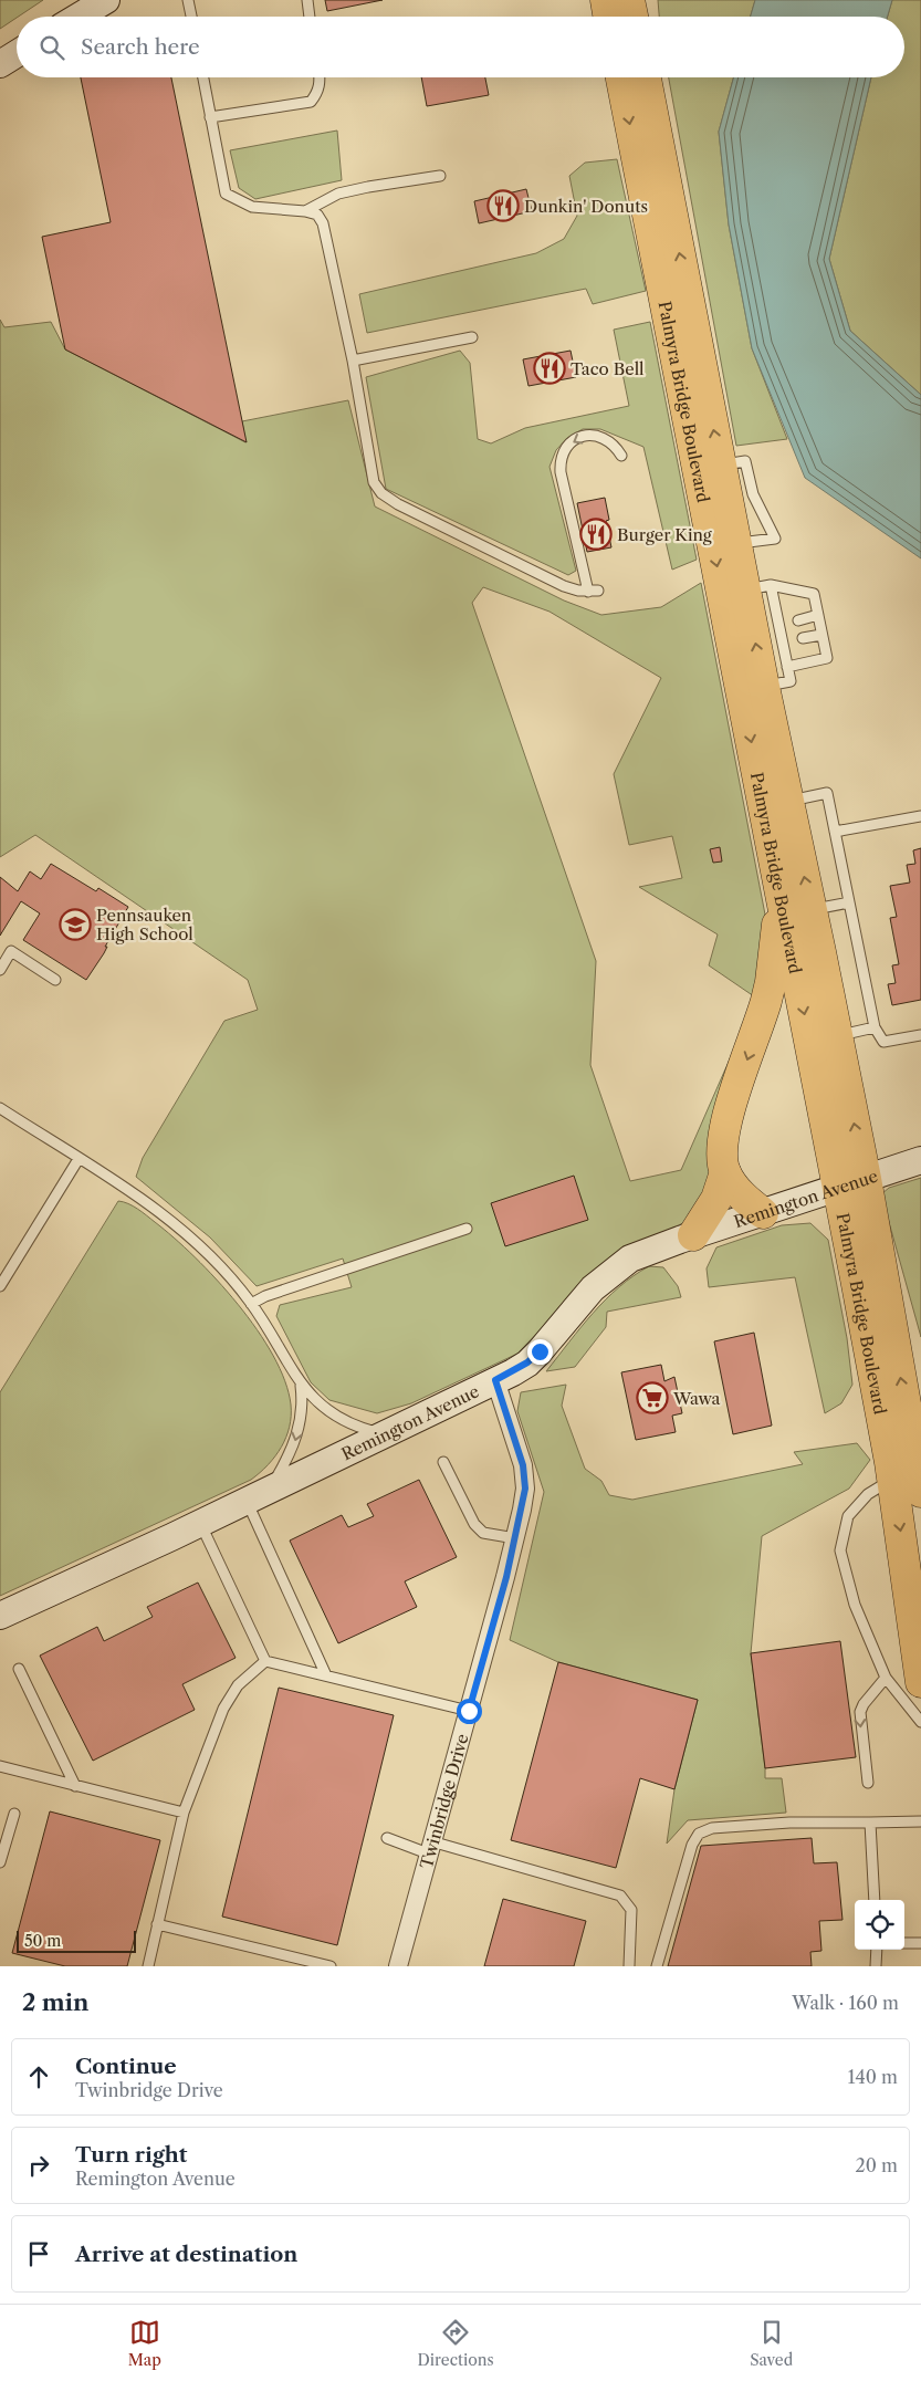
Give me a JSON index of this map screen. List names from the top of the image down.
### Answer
{
  "streets": {
    "highway": ["Palmyra Bridge Boulevard"],
    "street": ["Remington Avenue", "Twinbridge Drive"]
  },
  "crossings": [
    ["Palmyra Bridge Boulevard", "Remington Avenue"],
    ["Remington Avenue", "Twinbridge Drive"]
  ],
  "places": {
    "restaurant": ["Dunkin' Donuts", "Taco Bell", "Burger King"],
    "school or university": ["Pennsauken High School"],
    "supermarket": ["Wawa"]
  },
  "scale_bar": "50 m",
  "page": {
    "search": "Search here",
    "scale": "50 m",
    "heading": ["2 min", "Walk · 160 m"],
    "list": [
      ["Continue", "Twinbridge Drive", "140 m"],
      ["Turn right", "Remington Avenue", "20 m"],
      "Arrive at destination"
    ],
    "nav": ["Map", "Directions", "Saved"]
  }
}
